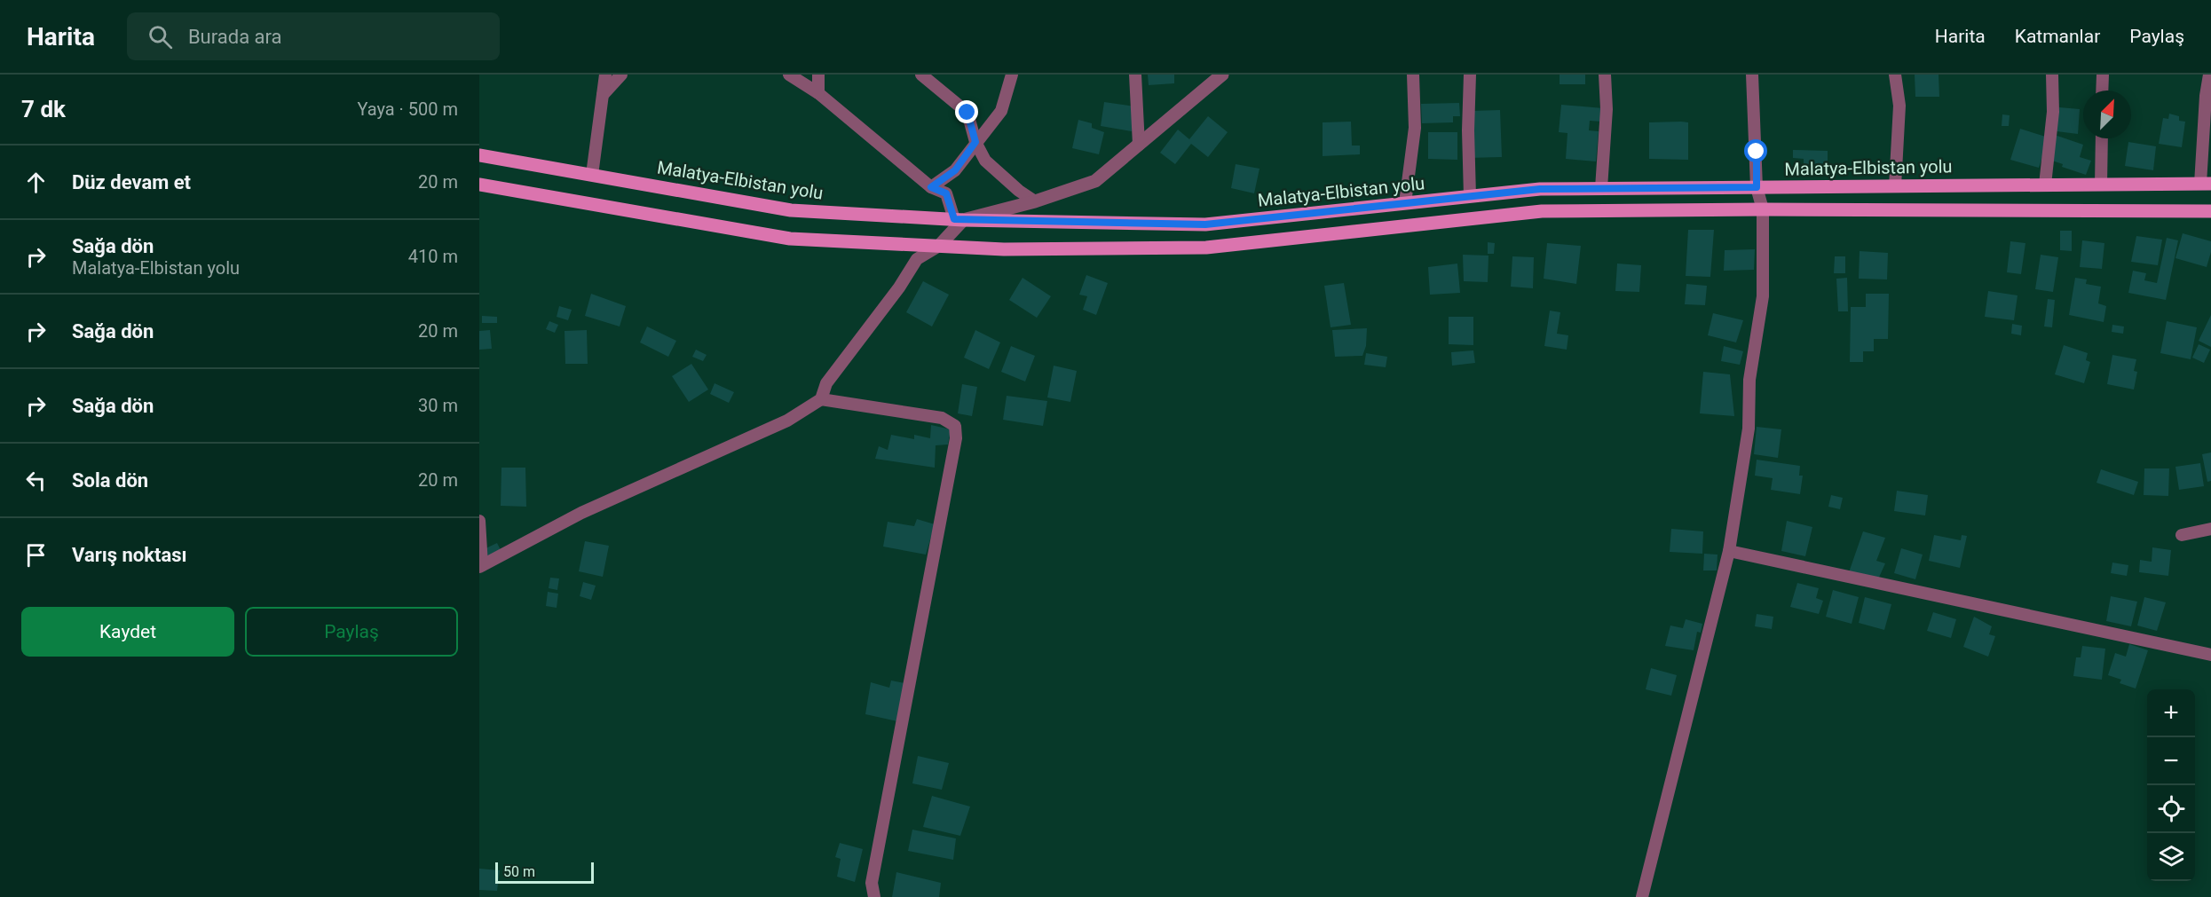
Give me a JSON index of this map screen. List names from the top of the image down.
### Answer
{
  "streets": {
    "main road": ["Malatya-Elbistan yolu"]
  },
  "scale_bar": "50 m",
  "north": "top right",
  "page": {
    "header": "Harita",
    "search": "Burada ara",
    "nav": ["Harita", "Katmanlar", "Paylaş"],
    "heading": ["7 dk", "Yaya · 500 m"],
    "list": [
      ["Düz devam et", "20 m"],
      ["Sağa dön", "Malatya-Elbistan yolu", "410 m"],
      ["Sağa dön", "20 m"],
      ["Sağa dön", "30 m"],
      ["Sola dön", "20 m"],
      "Varış noktası"
    ],
    "buttons": ["Kaydet", "Paylaş"],
    "map_buttons": ["+", "−"],
    "scale": "50 m"
  }
}
